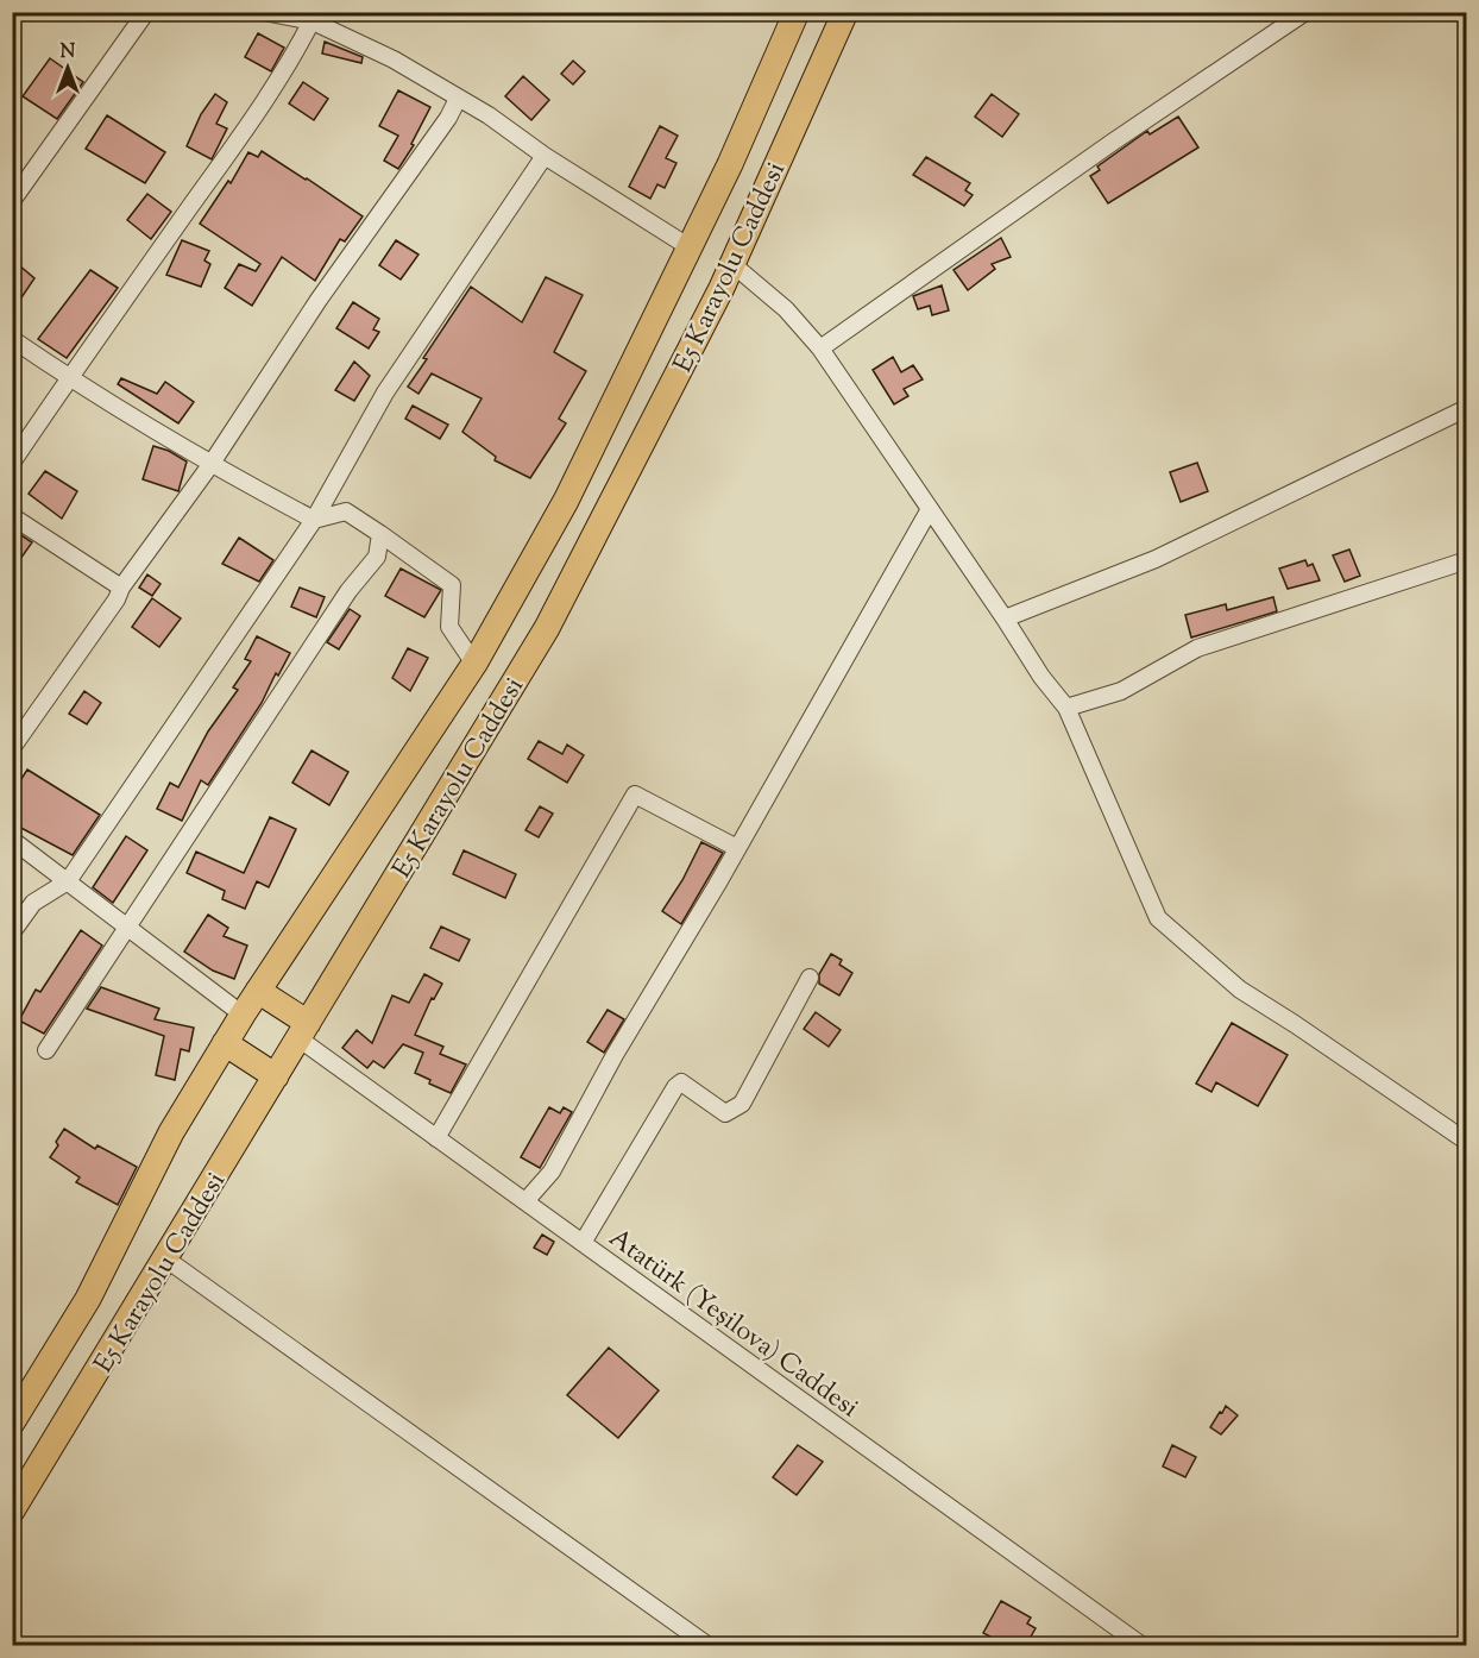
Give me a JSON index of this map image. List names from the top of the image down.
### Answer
{
  "streets": {
    "highway": ["E5 Karayolu Caddesi"],
    "street": ["Atatürk (Yeşilova) Caddesi"]
  },
  "crossings": [
    ["E5 Karayolu Caddesi", "Atatürk (Yeşilova) Caddesi"]
  ],
  "north": "top"
}
